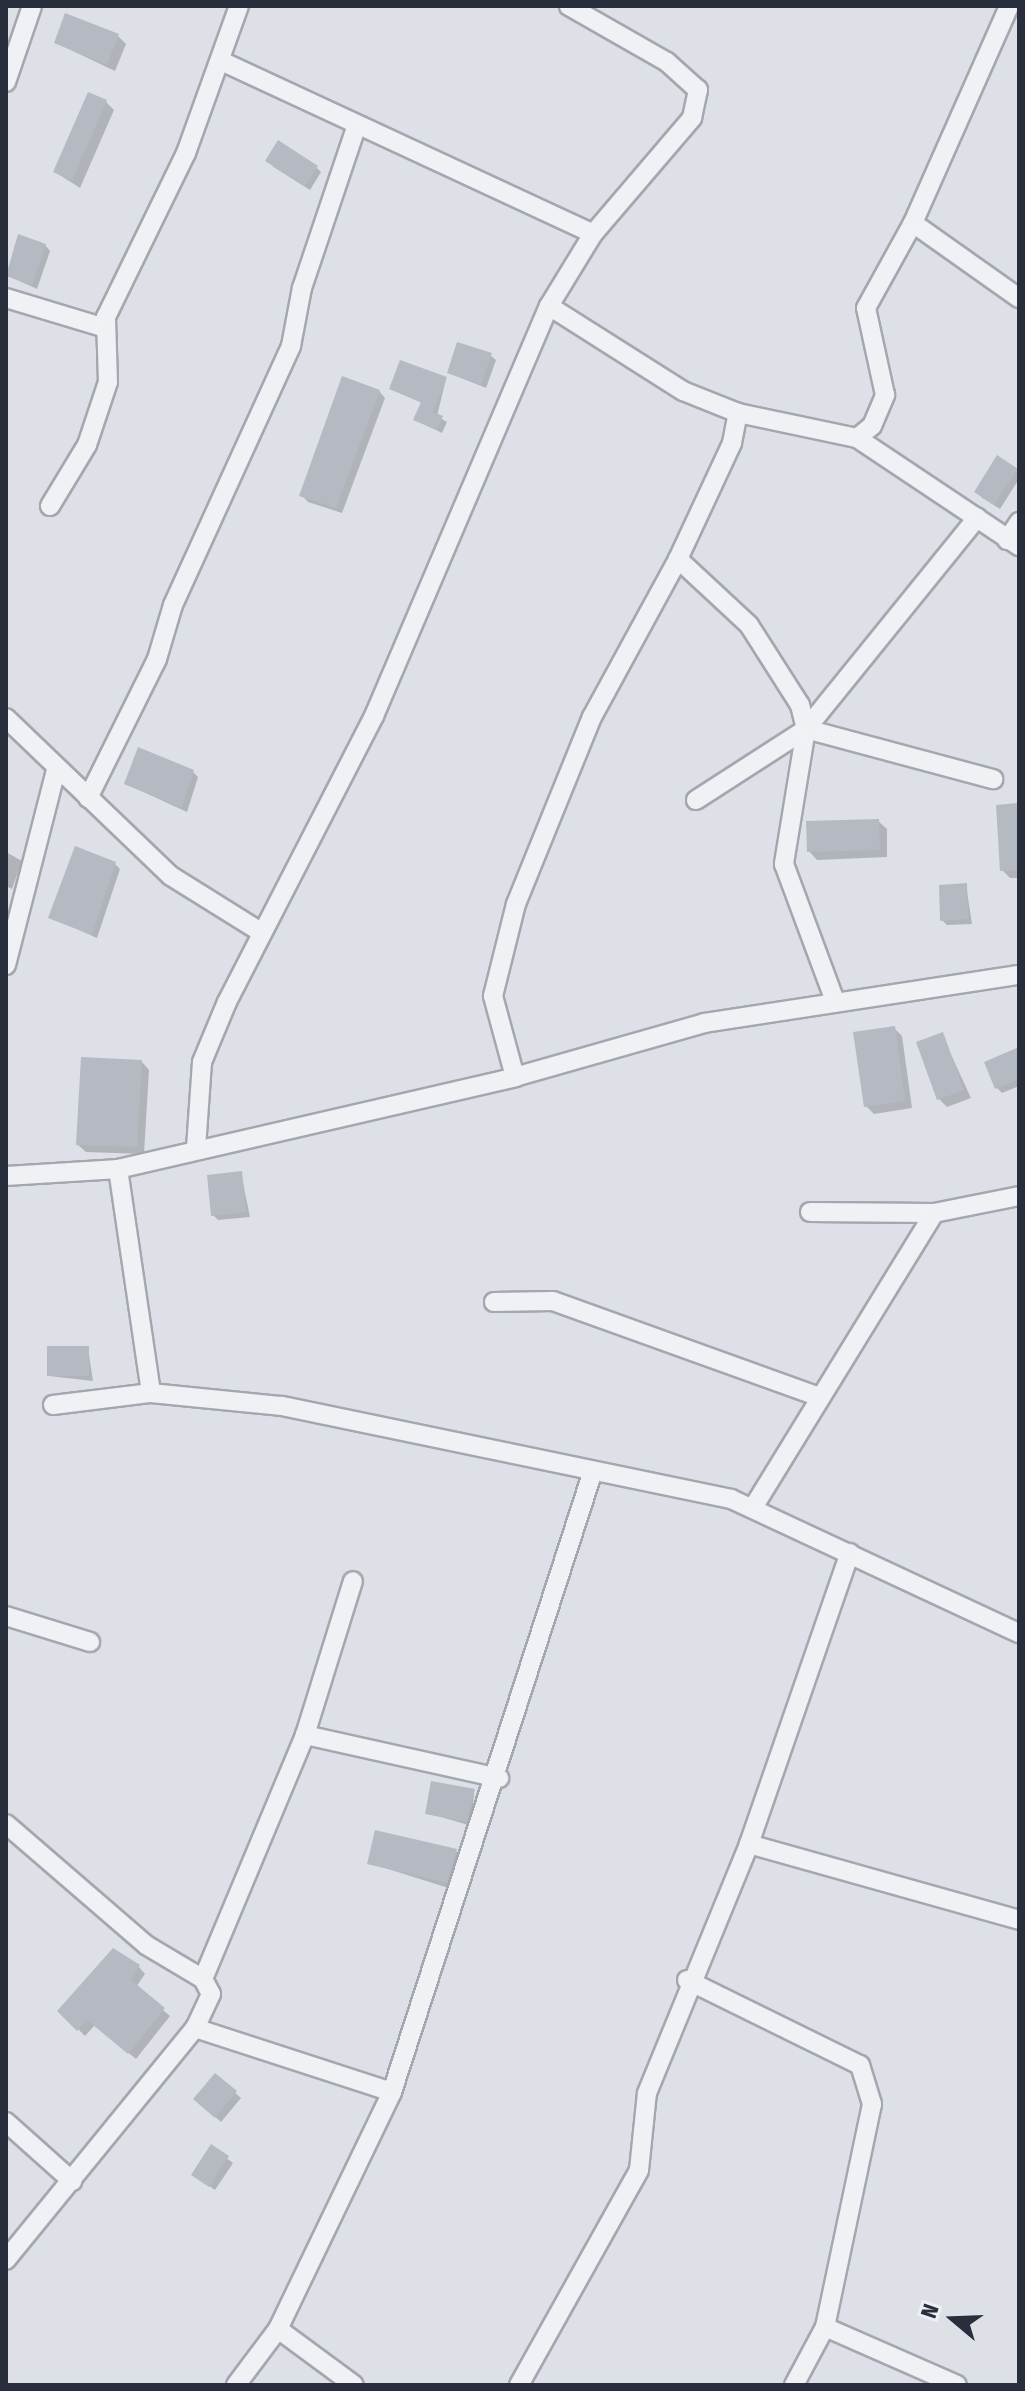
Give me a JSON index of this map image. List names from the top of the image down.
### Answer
{
  "north": "left"
}
